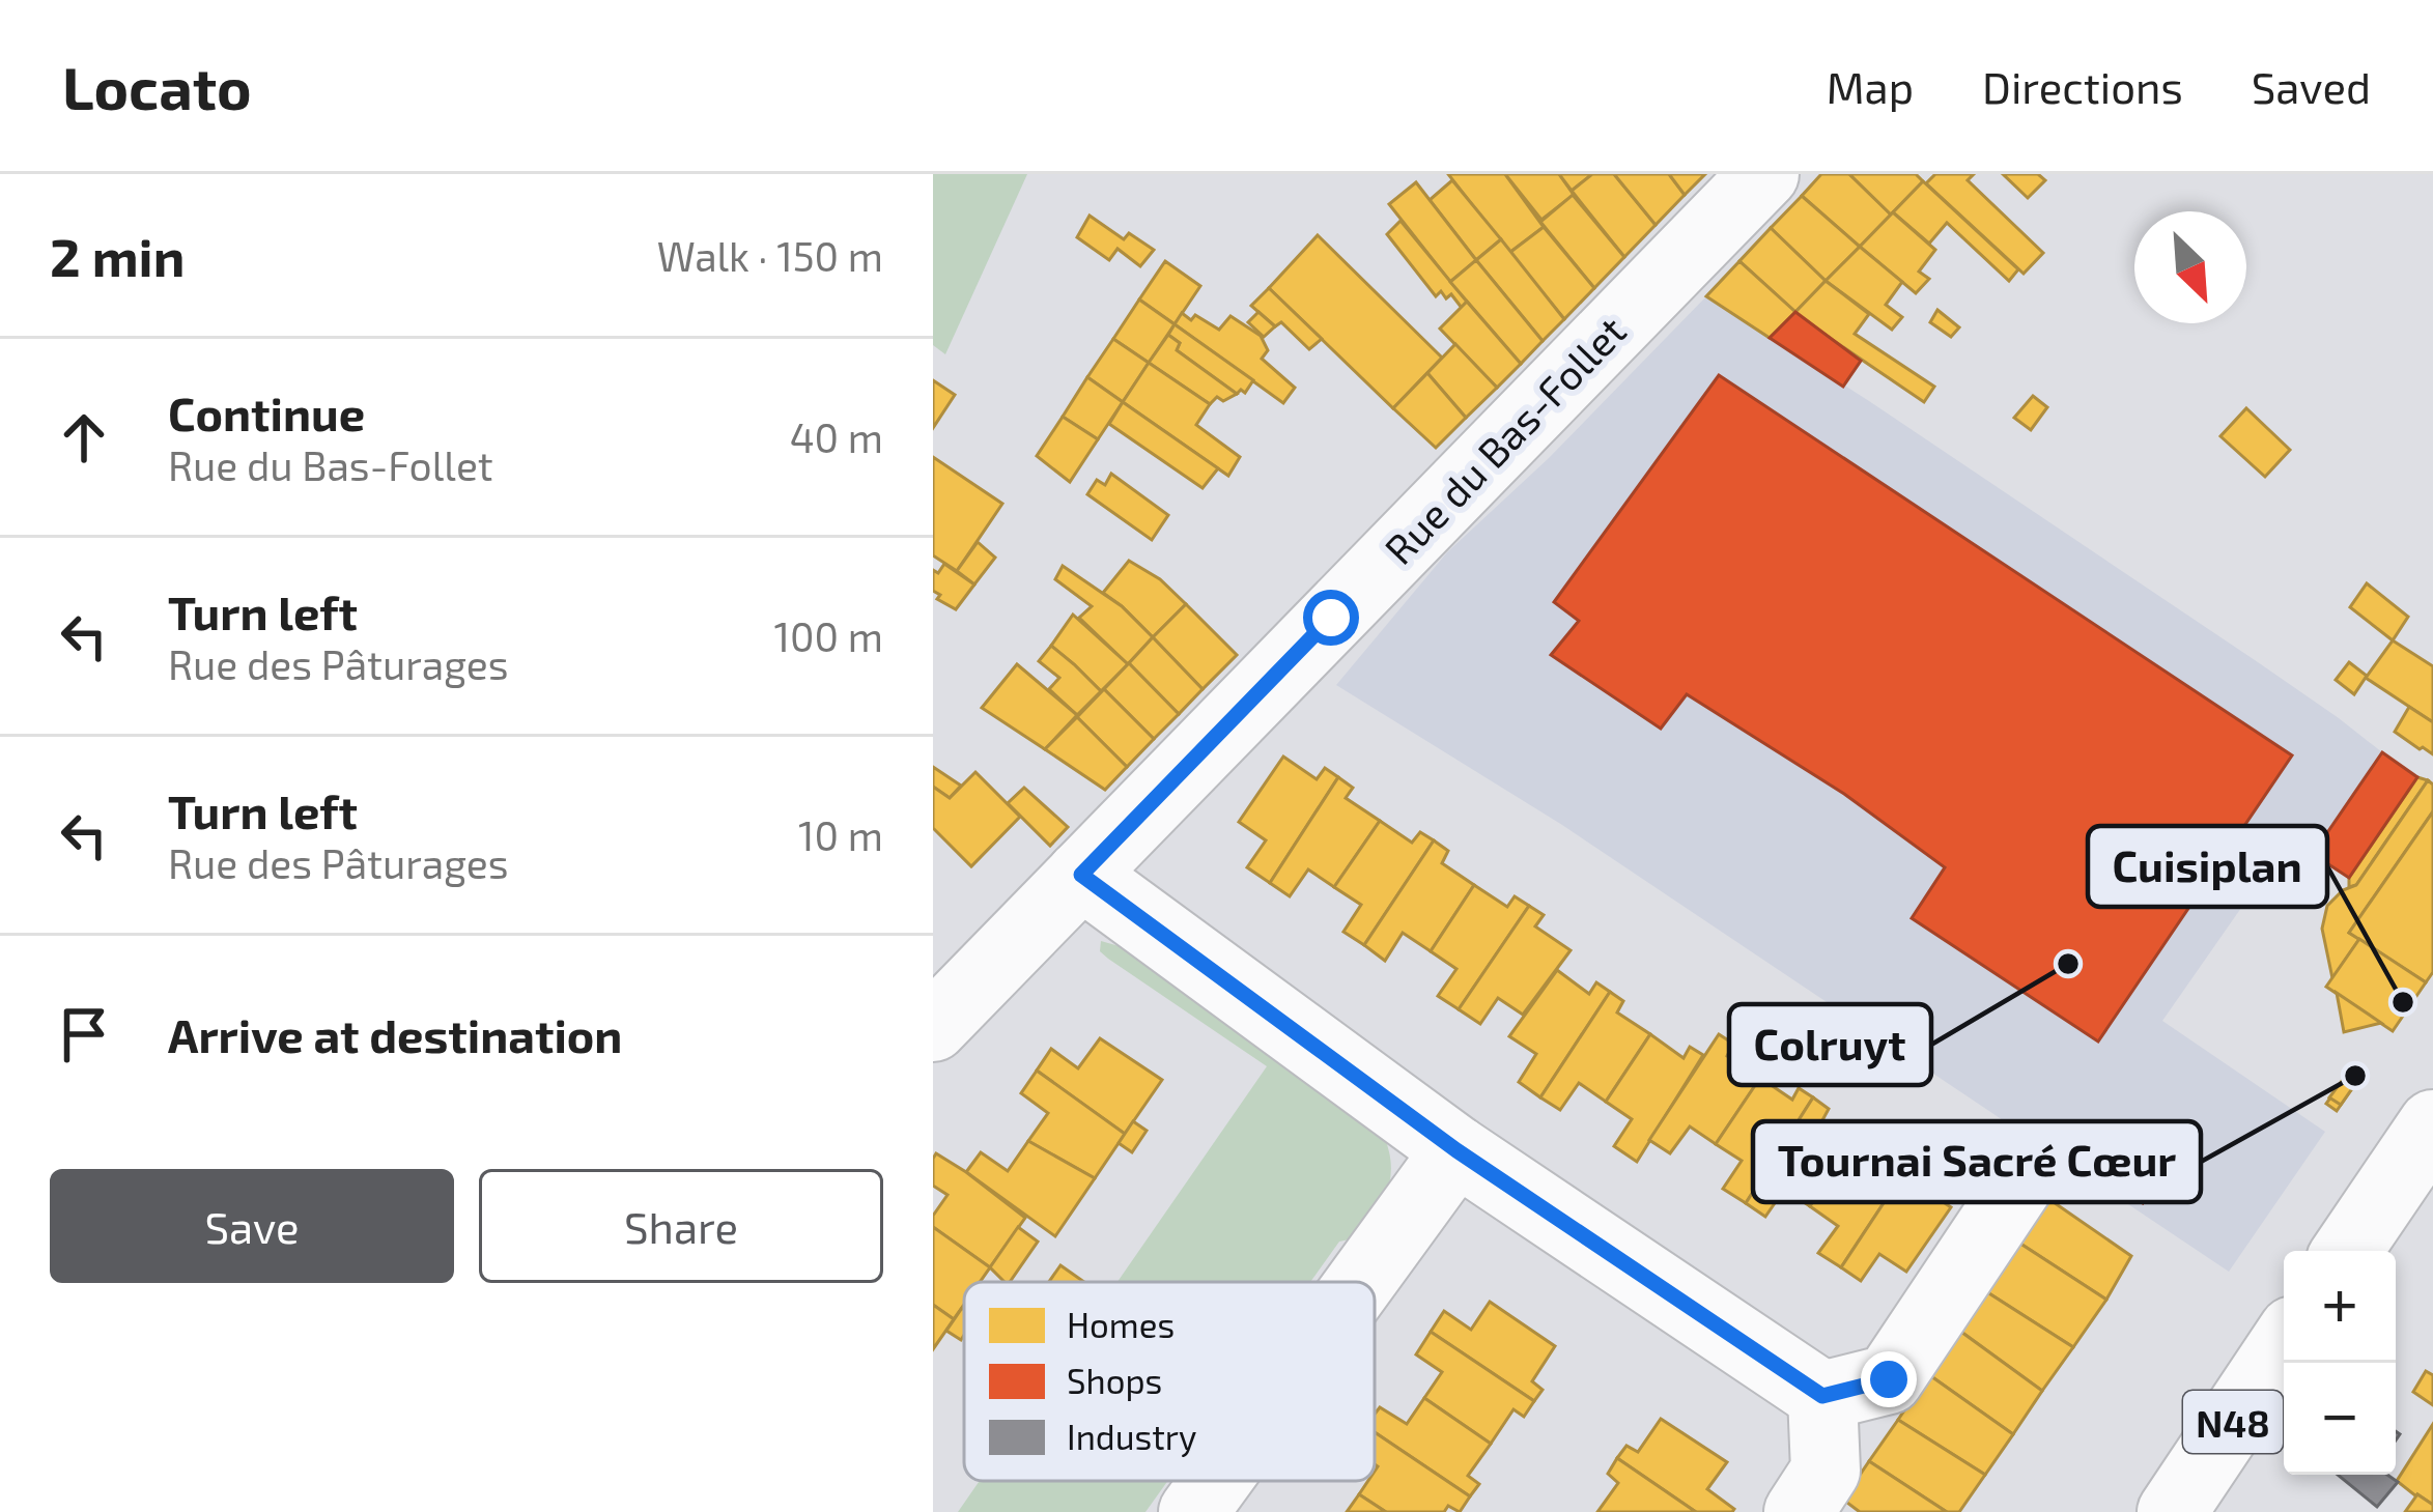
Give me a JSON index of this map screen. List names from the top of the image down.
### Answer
{
  "streets": {
    "street": ["Rue du Bas-Follet", "N48"]
  },
  "places": ["Colruyt", "Cuisiplan", "Tournai Sacré Cœur"],
  "legend": ["Homes", "Shops", "Industry"],
  "north": "bottom right",
  "page": {
    "header": "Locato",
    "nav": ["Map", "Directions", "Saved"],
    "heading": ["2 min", "Walk · 150 m"],
    "list": [
      ["Continue", "Rue du Bas-Follet", "40 m"],
      ["Turn left", "Rue des Pâturages", "100 m"],
      ["Turn left", "Rue des Pâturages", "10 m"],
      "Arrive at destination"
    ],
    "buttons": ["Save", "Share"],
    "map_buttons": ["+", "−"]
  }
}
